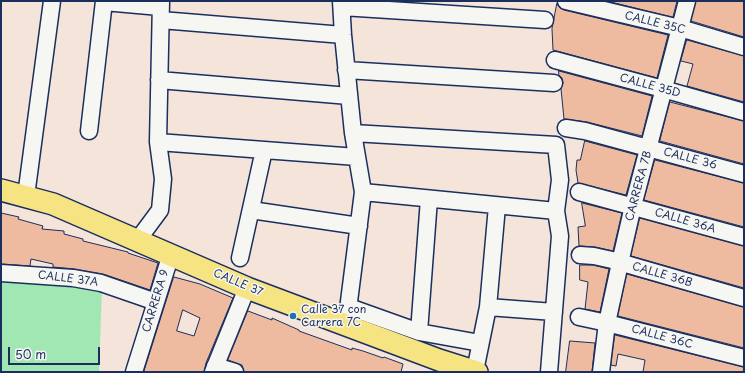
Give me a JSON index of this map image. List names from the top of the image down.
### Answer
{
  "streets": {
    "main road": ["CALLE 37"],
    "street": [
      "CALLE 35C",
      "CALLE 35D",
      "CALLE 36",
      "CARRERA 7B",
      "CALLE 36A",
      "CALLE 36B",
      "CALLE 37A",
      "CARRERA 9",
      "CALLE 36C"
    ]
  },
  "crossings": [
    ["CALLE 35C", "CARRERA 7B"],
    ["CALLE 35D", "CARRERA 7B"],
    ["CALLE 36", "CARRERA 7B"],
    ["CARRERA 7B", "CALLE 36A"],
    ["CARRERA 7B", "CALLE 36B"],
    ["CARRERA 7B", "CALLE 36C"],
    ["CALLE 37A", "CARRERA 9"],
    ["CALLE 37", "CARRERA 9"]
  ],
  "places": ["Calle 37 con Carrera 7C"],
  "scale_bar": "50 m"
}
